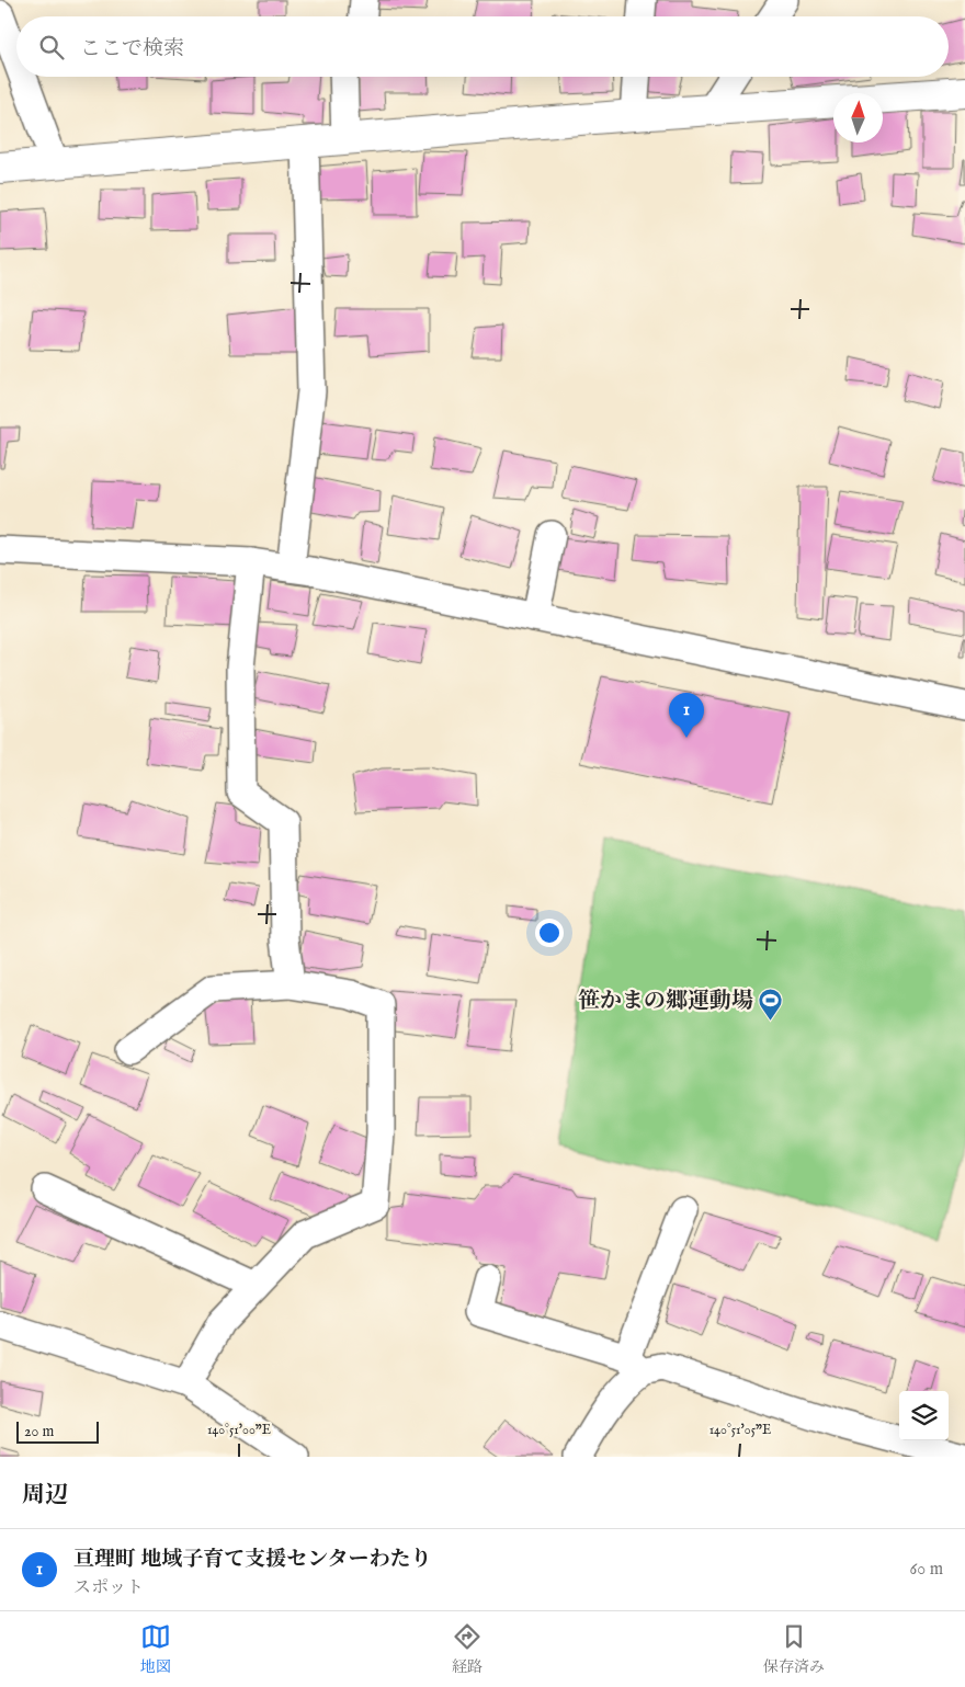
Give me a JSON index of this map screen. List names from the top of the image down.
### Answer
{
  "places": {
    "sports": ["笹かまの郷運動場"]
  },
  "scale_bar": "20 m",
  "north": "top",
  "page": {
    "search": "ここで検索",
    "pins": "1",
    "scale": "20 m",
    "heading": "周辺",
    "list": [
      {
        "mark": "1",
        "name": "亘理町 地域子育て支援センターわたり",
        "note": "スポット",
        "value": "60 m"
      }
    ],
    "nav": ["地図", "経路", "保存済み"]
  },
  "coordinates": ["140°51'00\"E", "140°51'05\"E"]
}
